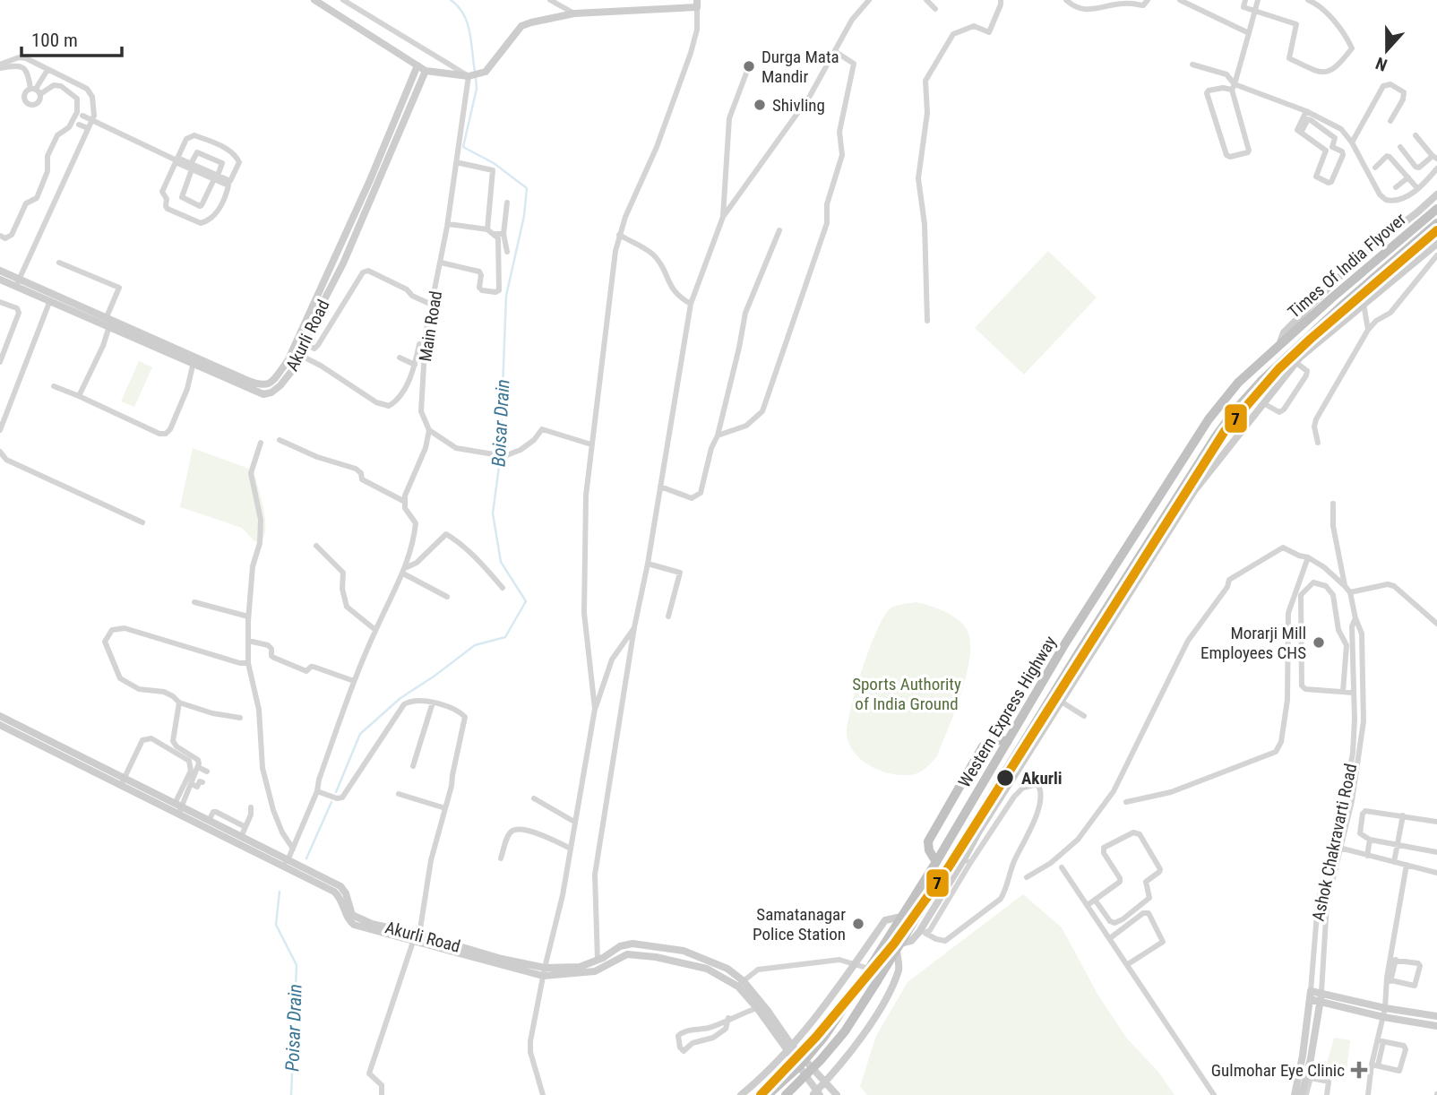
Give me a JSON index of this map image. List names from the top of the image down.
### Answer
{
  "streets": {
    "highway": ["Times Of India Flyover", "Western Express Highway"],
    "street": ["Main Road", "Akurli Road", "Ashok Chakravarti Road"]
  },
  "crossings": [
    ["Times Of India Flyover", "Western Express Highway"]
  ],
  "water": ["Boisar Drain", "Poisar Drain"],
  "parks": ["Sports Authority of India Ground"],
  "places": {
    "other": [
      "Durga Mata Mandir",
      "Shivling",
      "Morarji Mill Employees CHS",
      "Akurli",
      "Samatanagar Police Station"
    ],
    "health": ["Gulmohar Eye Clinic"]
  },
  "lines": ["transit line 7"],
  "scale_bar": "100 m",
  "north": "bottom"
}
